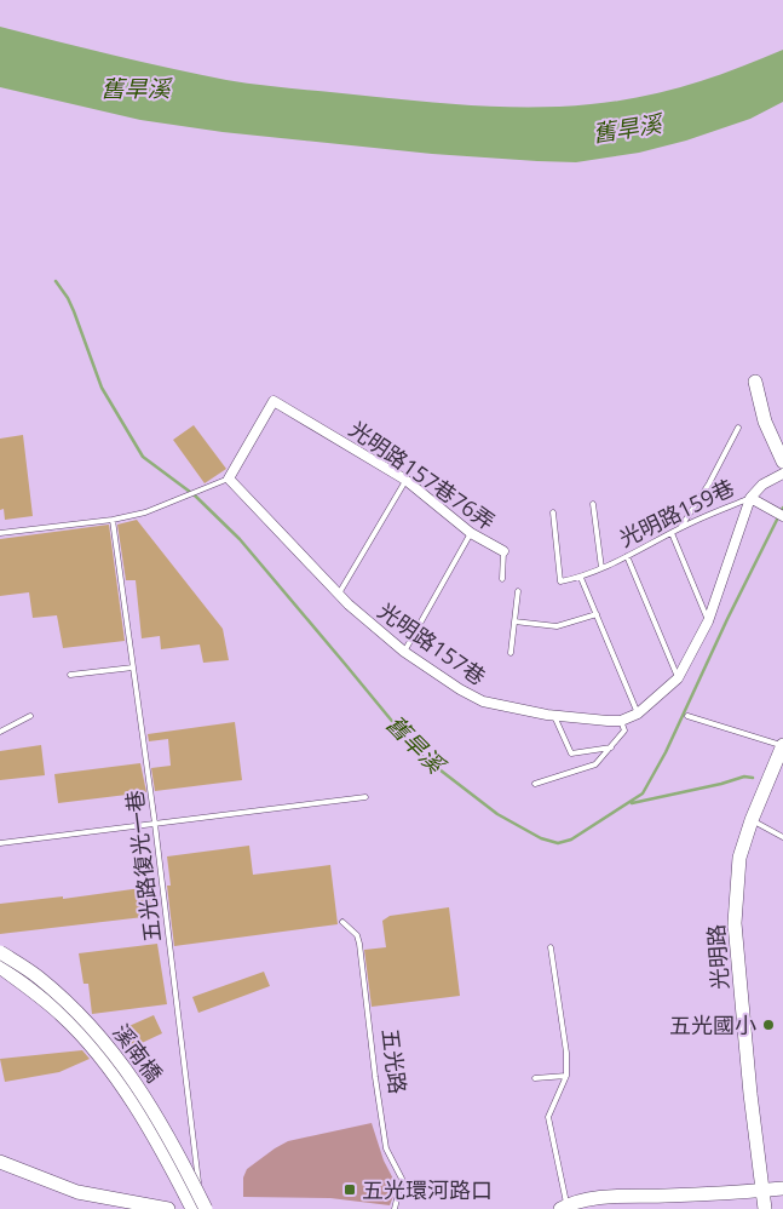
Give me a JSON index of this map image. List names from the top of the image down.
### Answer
{
  "streets": {
    "street": [
      "光明路157巷76弄",
      "光明路159巷",
      "光明路157巷",
      "光明路",
      "溪南橋"
    ],
    "lane": ["五光路復光一巷", "五光路"]
  },
  "crossings": [
    ["光明路157巷76弄", "光明路157巷"],
    ["光明路159巷", "光明路157巷"],
    ["五光路復光一巷", "溪南橋"]
  ],
  "water": ["舊旱溪"],
  "places": {
    "other": ["五光國小"],
    "transit": ["五光環河路口"]
  }
}
